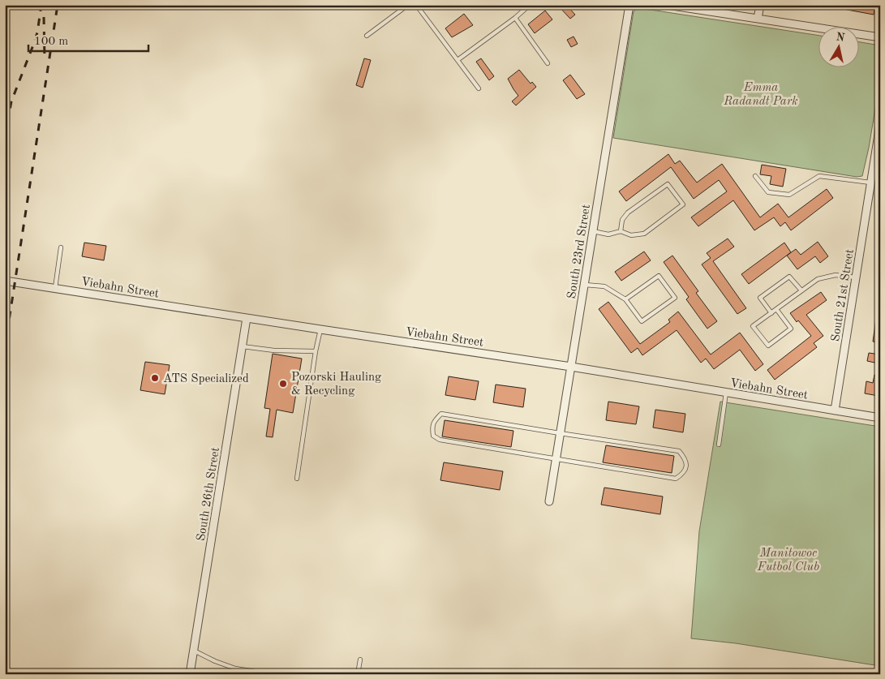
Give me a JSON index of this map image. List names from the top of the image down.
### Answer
{
  "streets": {
    "street": [
      "South 23rd Street",
      "Viebahn Street",
      "South 21st Street",
      "South 26th Street"
    ]
  },
  "crossings": [
    ["South 23rd Street", "Viebahn Street"],
    ["Viebahn Street", "South 21st Street"],
    ["Viebahn Street", "South 26th Street"]
  ],
  "parks": ["Emma Radandt Park", "Manitowoc Futbol Club"],
  "places": ["ATS Specialized", "Pozorski Hauling & Recycling"],
  "scale_bar": "100 m",
  "north": "top"
}
